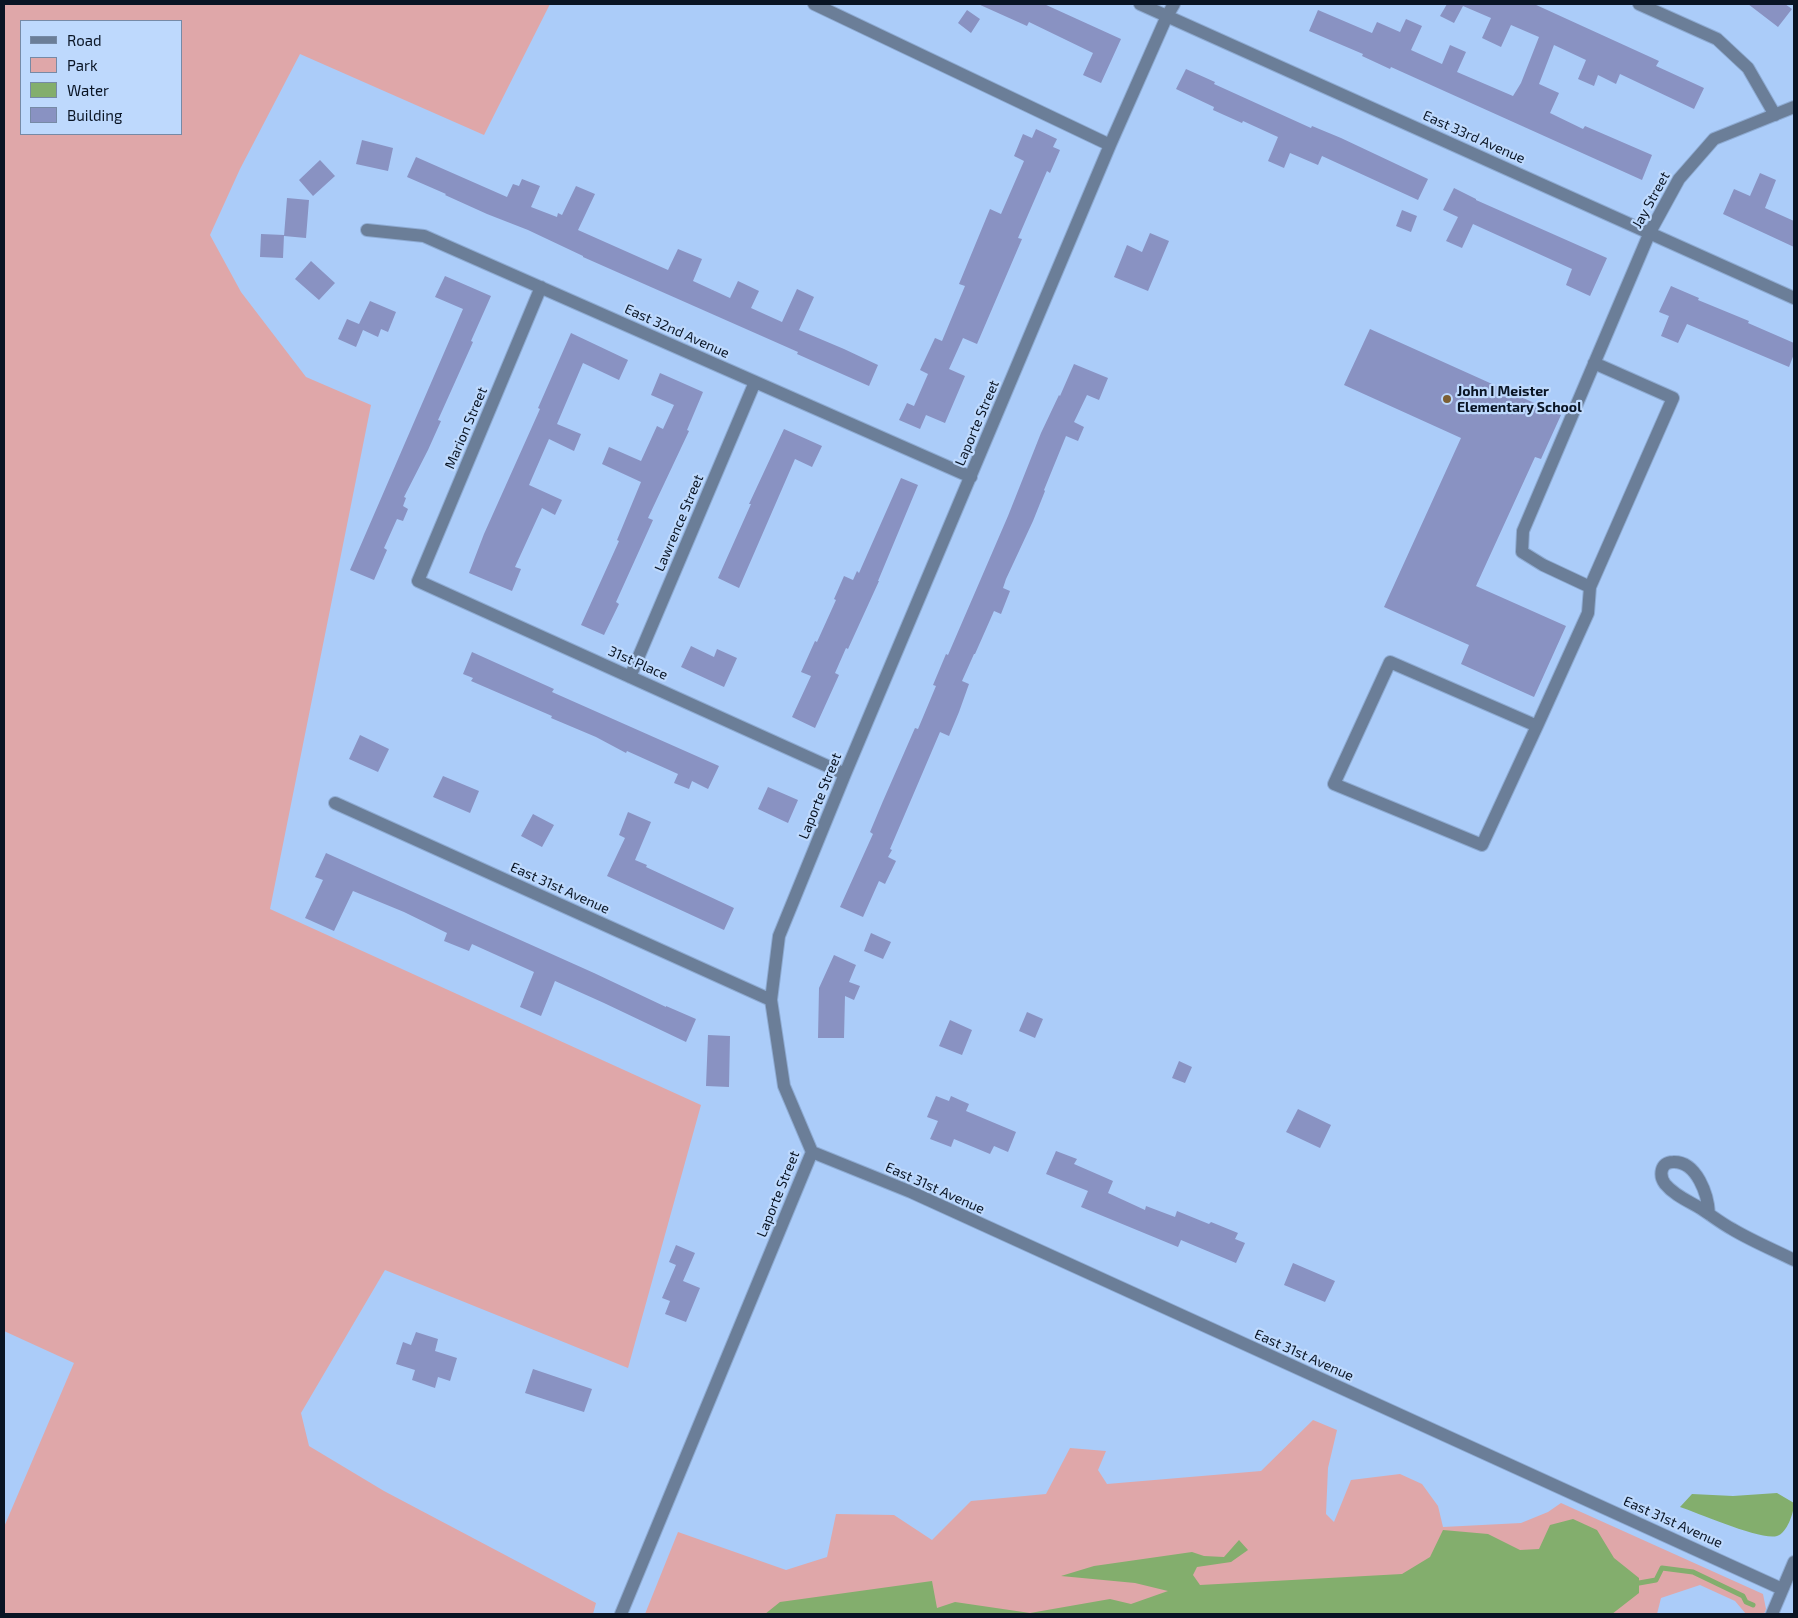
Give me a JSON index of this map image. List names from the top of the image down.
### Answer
{
  "streets": {
    "street": [
      "East 33rd Avenue",
      "Jay Street",
      "East 32nd Avenue",
      "Laporte Street",
      "Marion Street",
      "Lawrence Street",
      "31st Place",
      "East 31st Avenue"
    ]
  },
  "crossings": [
    ["East 33rd Avenue", "Jay Street"],
    ["East 33rd Avenue", "Laporte Street"],
    ["East 32nd Avenue", "Laporte Street"],
    ["East 32nd Avenue", "Marion Street"],
    ["East 32nd Avenue", "Lawrence Street"],
    ["Laporte Street", "31st Place"],
    ["Laporte Street", "East 31st Avenue"],
    ["Marion Street", "31st Place"],
    ["Lawrence Street", "31st Place"]
  ],
  "places": ["John I Meister Elementary School"],
  "legend": [
    "Road",
    "Park",
    "Water",
    "Building"
  ]
}
